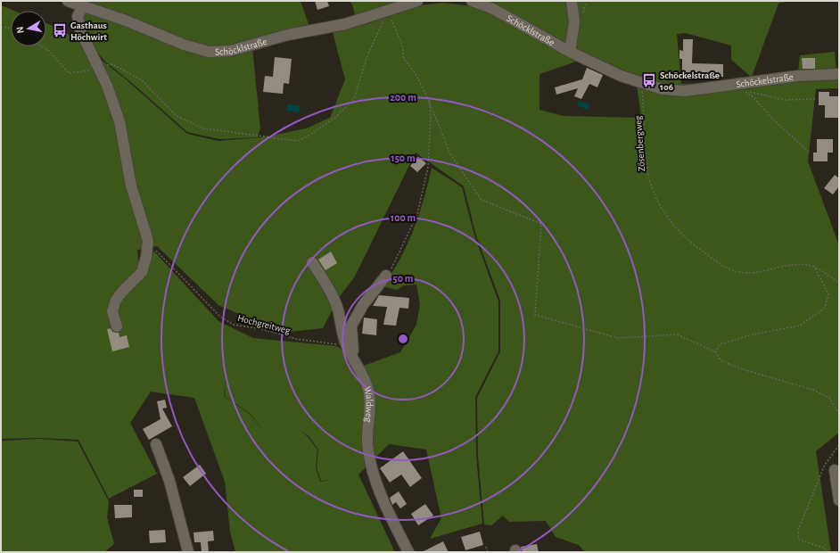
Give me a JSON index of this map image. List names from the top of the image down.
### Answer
{
  "streets": {
    "street": ["Schöcklstraße", "Schöckelstraße", "Waldweg"],
    "path": ["Zösenbergweg", "Hochgreitweg"]
  },
  "crossings": [
    ["Schöcklstraße", "Schöckelstraße"],
    ["Schöckelstraße", "Zösenbergweg"],
    ["Hochgreitweg", "Waldweg"]
  ],
  "places": {
    "bus stop": ["Gasthaus Höchwirt", "Schöckelstraße 106"]
  },
  "north": "left",
  "rings": [
    "200 m",
    "150 m",
    "100 m",
    "50 m"
  ]
}
